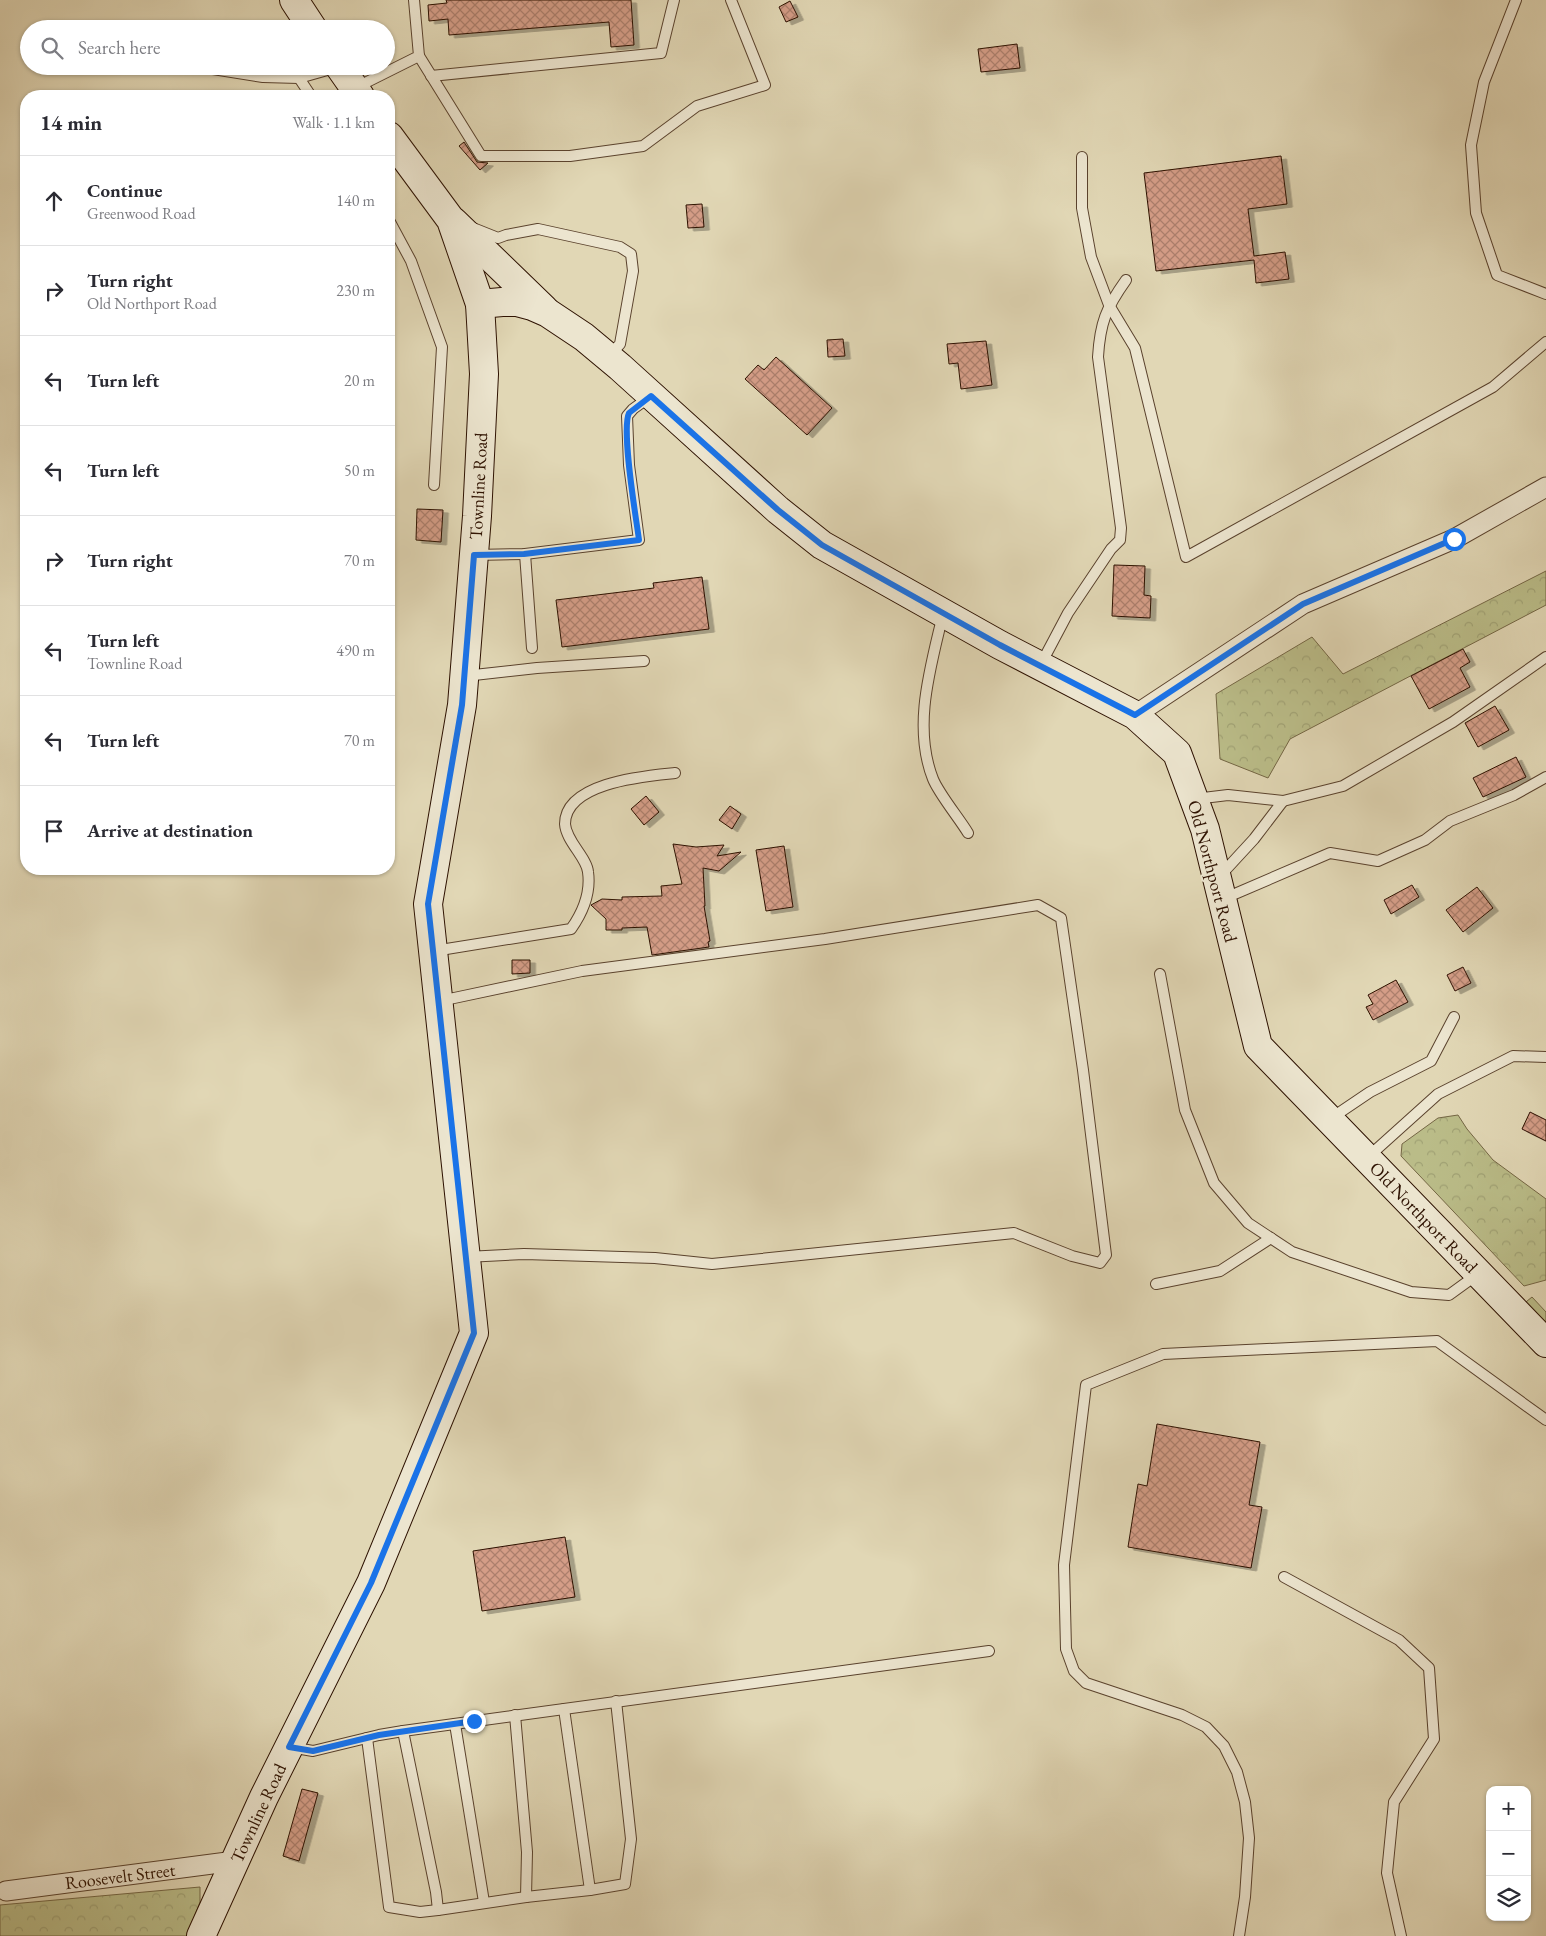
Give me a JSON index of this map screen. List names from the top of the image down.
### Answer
{
  "streets": {
    "main road": ["Townline Road", "Old Northport Road"],
    "street": ["Roosevelt Street"]
  },
  "crossings": [
    ["Townline Road", "Old Northport Road"],
    ["Townline Road", "Roosevelt Street"]
  ],
  "page": {
    "search": "Search here",
    "heading": ["14 min", "Walk · 1.1 km"],
    "list": [
      ["Continue", "Greenwood Road", "140 m"],
      ["Turn right", "Old Northport Road", "230 m"],
      ["Turn left", "20 m"],
      ["Turn left", "50 m"],
      ["Turn right", "70 m"],
      ["Turn left", "Townline Road", "490 m"],
      ["Turn left", "70 m"],
      "Arrive at destination"
    ],
    "map_buttons": ["+", "−"]
  }
}
